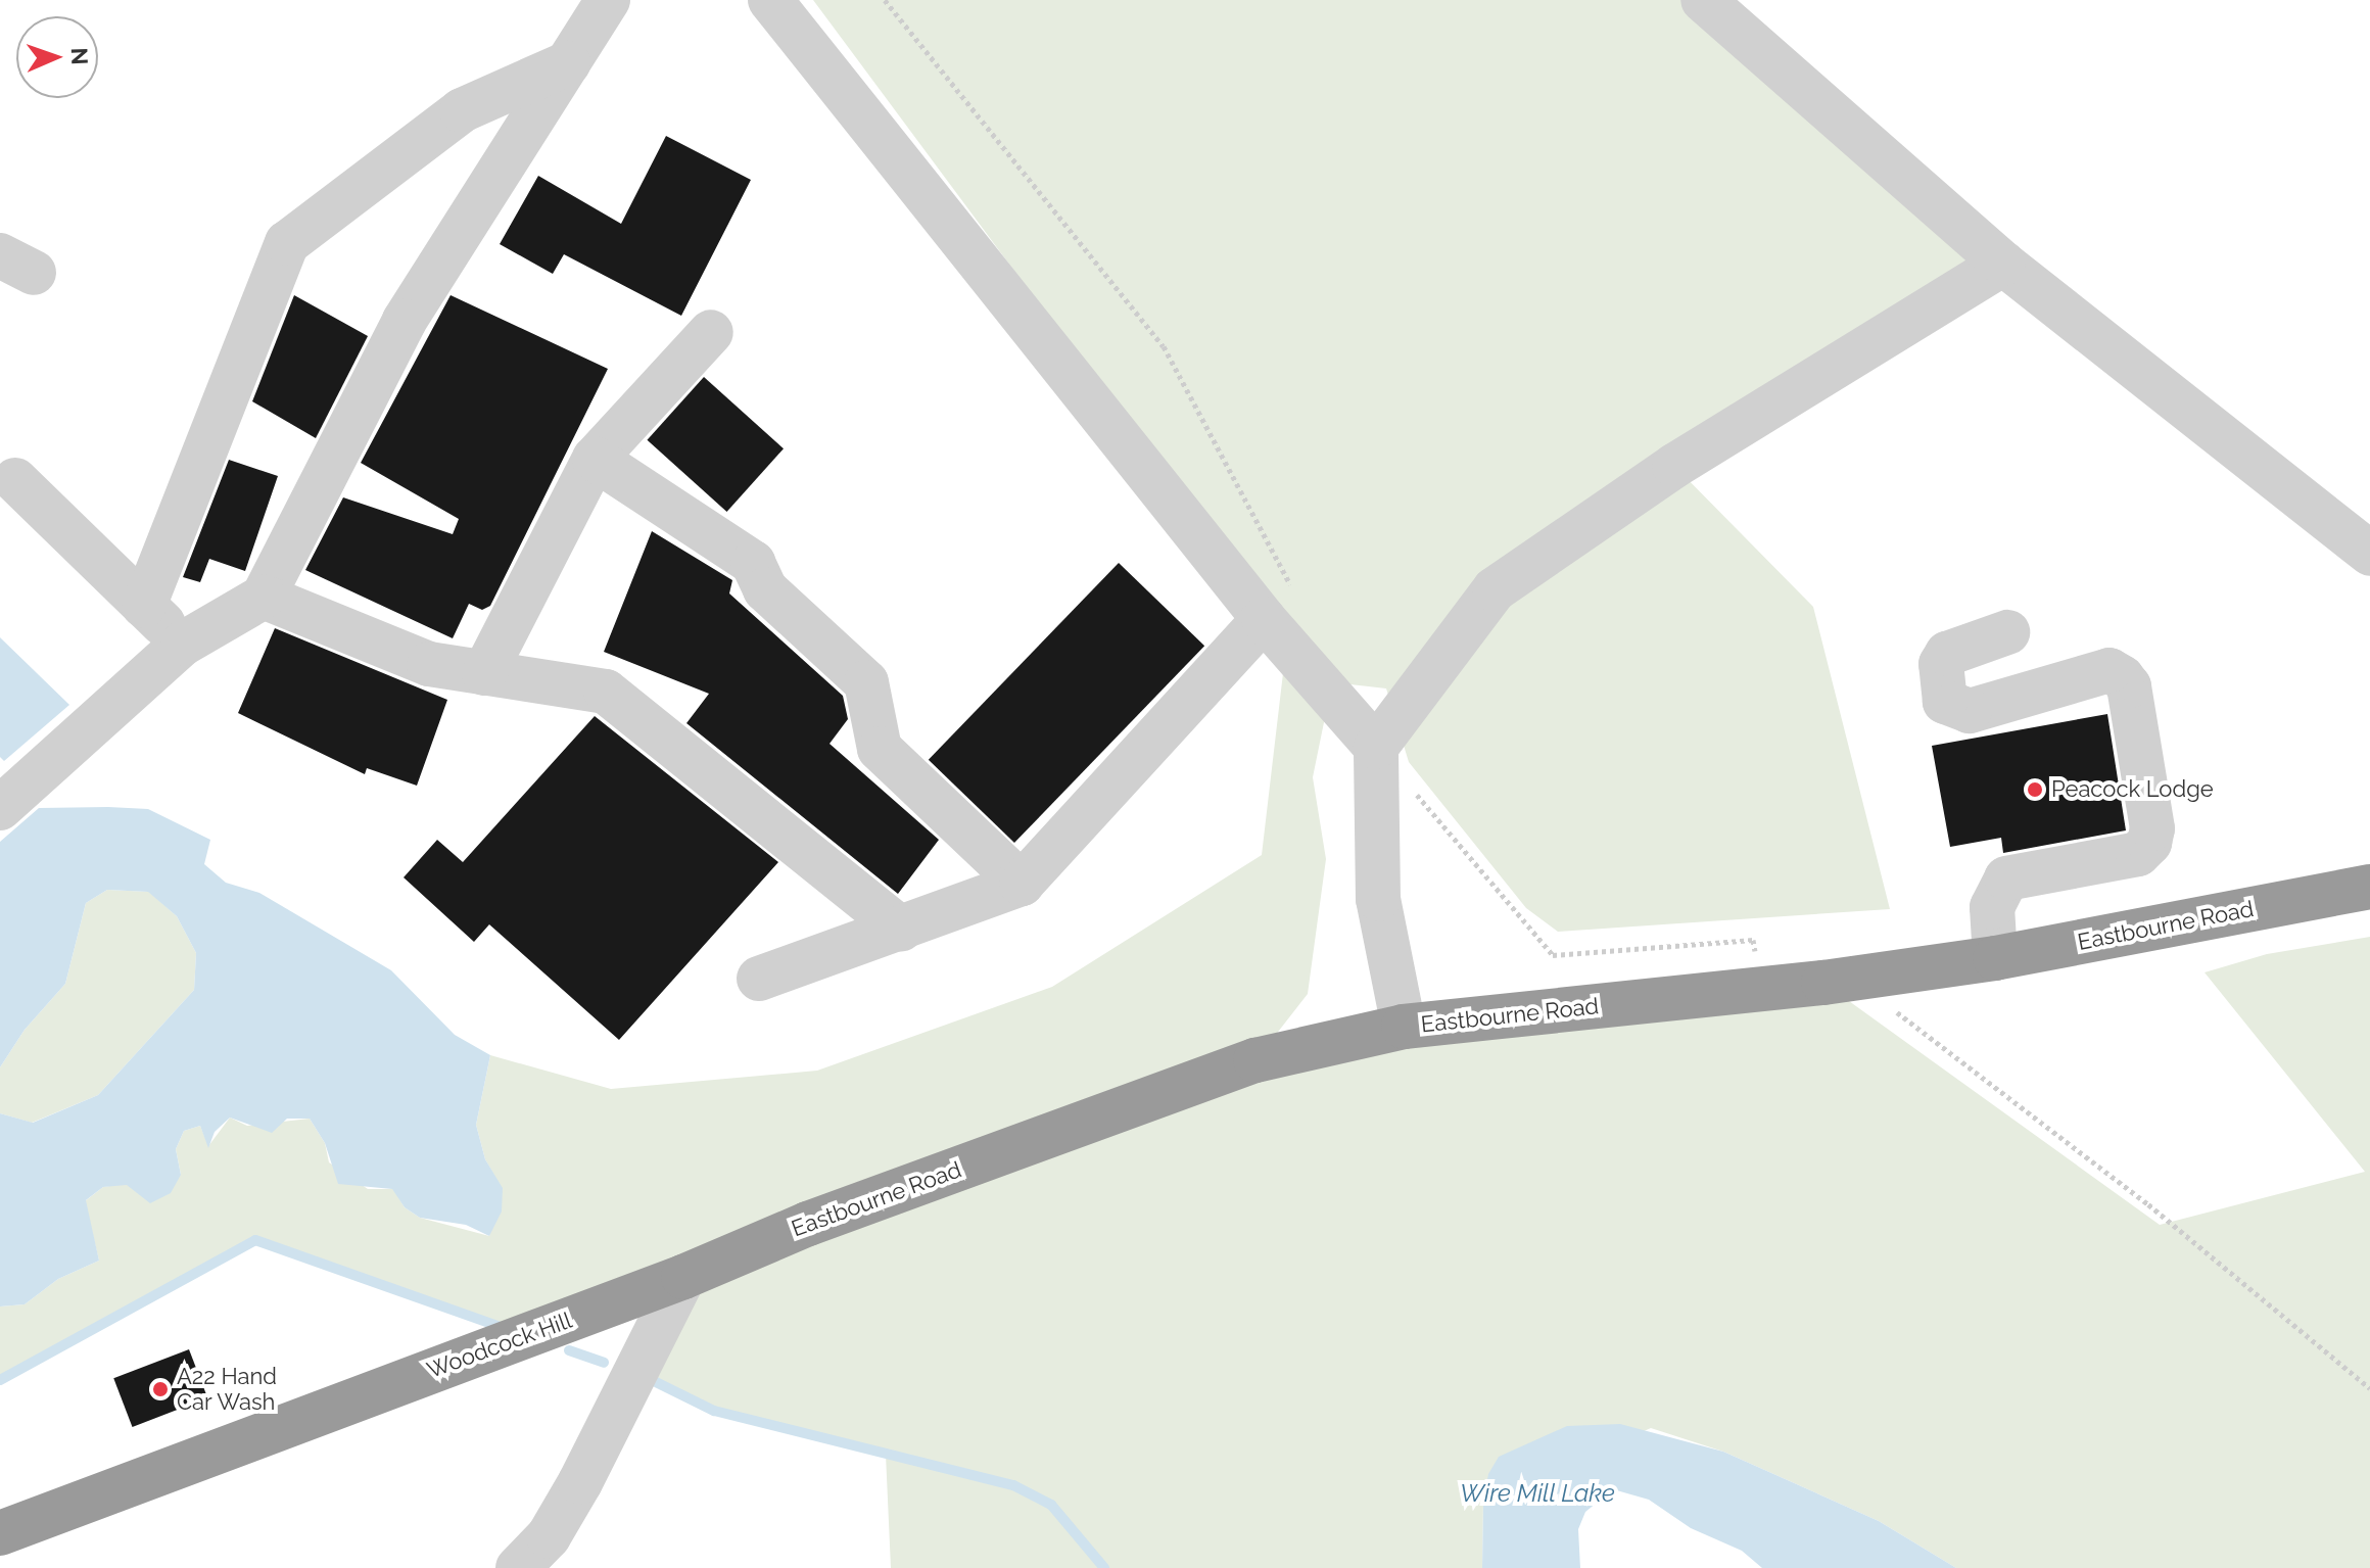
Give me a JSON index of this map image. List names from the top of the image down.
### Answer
{
  "streets": {
    "highway": ["Eastbourne Road", "Woodcock Hill"]
  },
  "crossings": [
    ["Eastbourne Road", "Woodcock Hill"]
  ],
  "water": ["Wire Mill Lake"],
  "places": ["Peacock Lodge", "A22 Hand Car Wash"],
  "north": "right"
}
